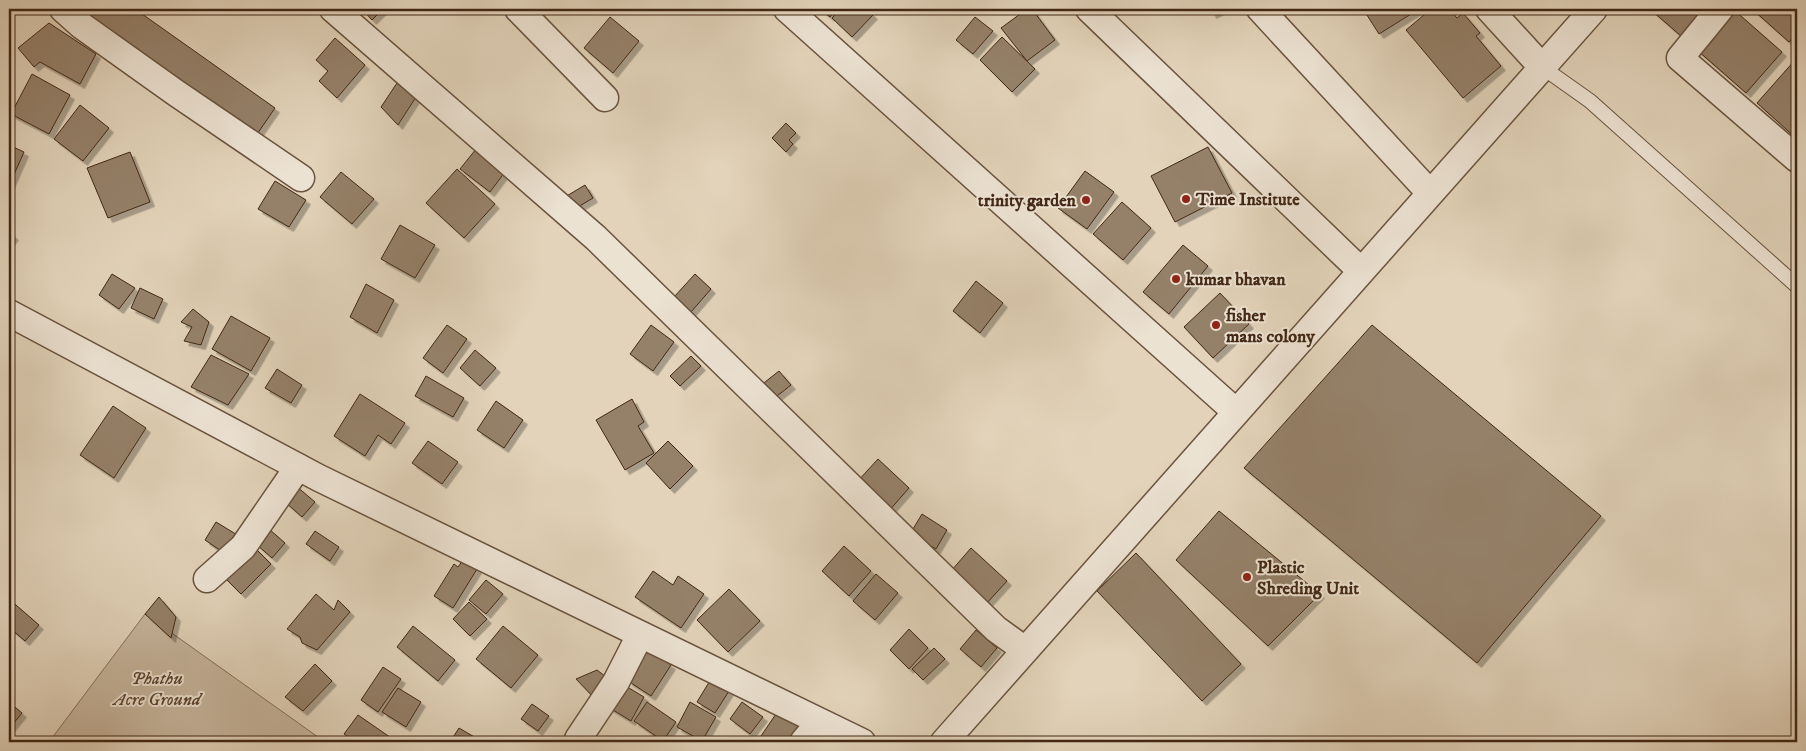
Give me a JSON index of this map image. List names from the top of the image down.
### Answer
{
  "parks": ["Phathu Acre Ground"],
  "places": [
    "Time Institute",
    "trinity garden",
    "kumar bhavan",
    "fisher mans colony",
    "Plastic Shreding Unit"
  ]
}
